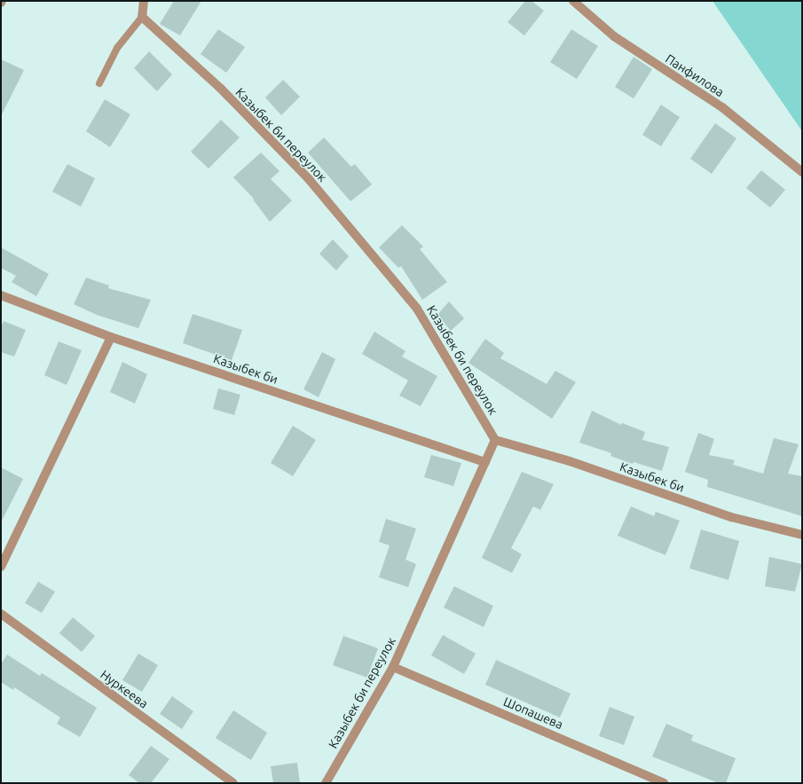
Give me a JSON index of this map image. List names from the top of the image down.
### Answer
{
  "streets": {
    "street": [
      "Панфилова",
      "Казыбек би переулок",
      "Казыбек би",
      "Нуркеева",
      "Шопашева"
    ]
  },
  "crossings": [
    ["Казыбек би переулок", "Казыбек би"],
    ["Казыбек би переулок", "Шопашева"]
  ]
}
